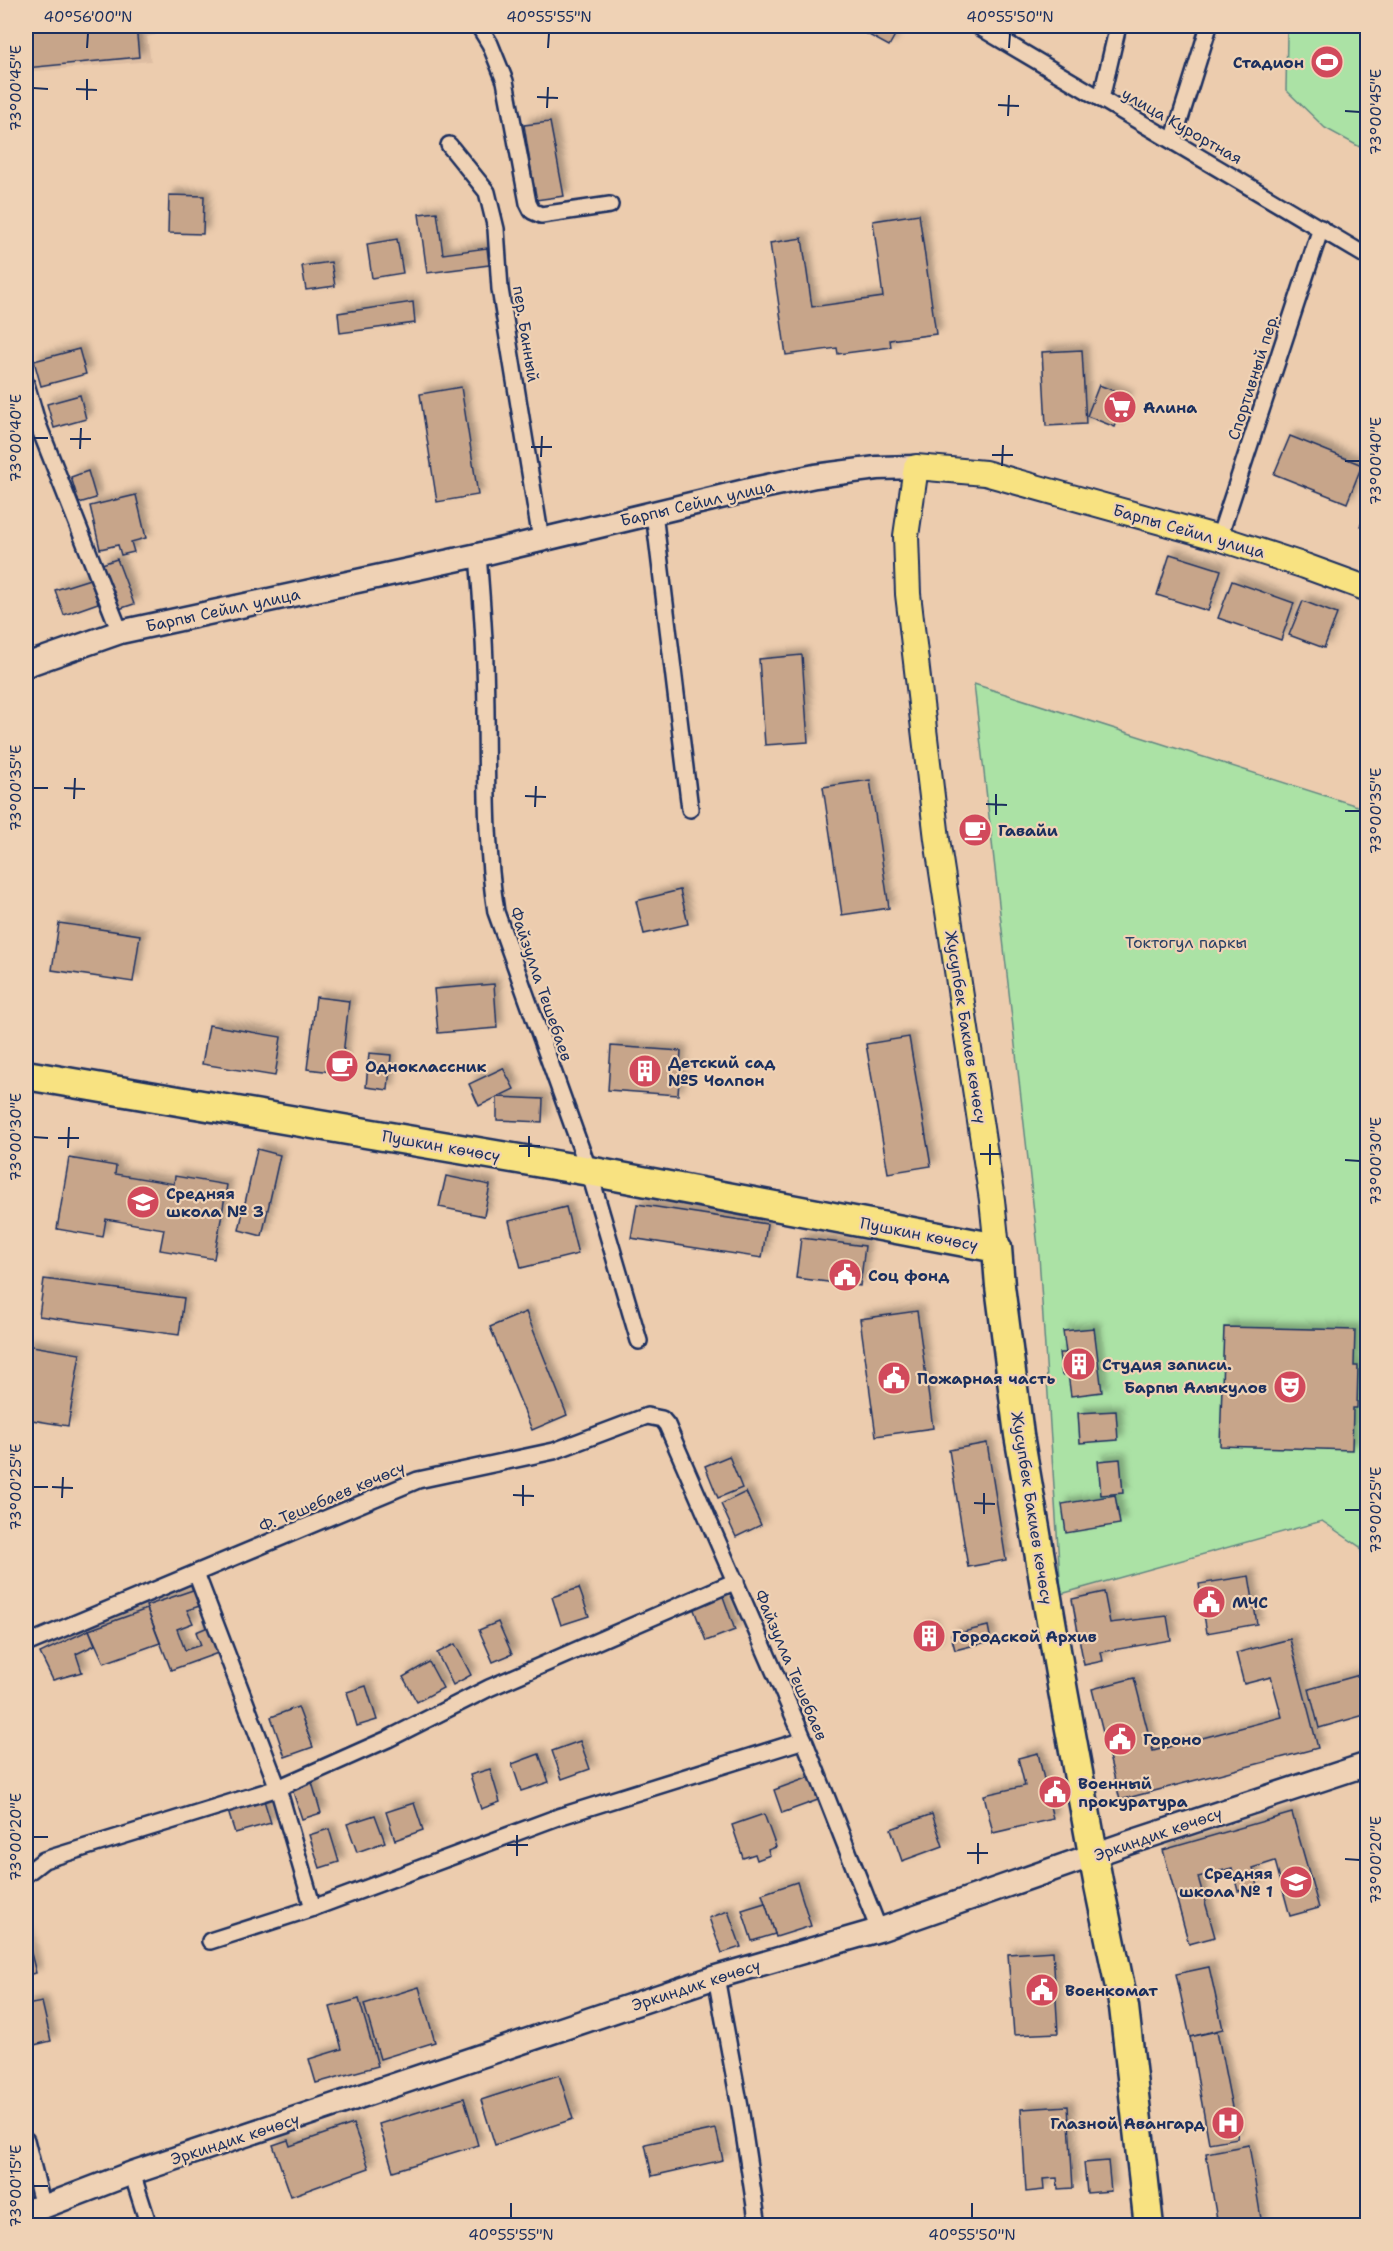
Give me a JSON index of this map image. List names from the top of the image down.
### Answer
{
  "streets": {
    "highway": ["Жусупбек Бакиев көчөсү", "Пушкин көчөсү"],
    "main road": ["Барпы Сейил улица", "Эркиндик көчөсү"],
    "street": [
      "улица Курортная",
      "пер. Банный",
      "Спортивный пер.",
      "Файзулла Тешебаев",
      "Ф. Тешебаев көчөсү"
    ]
  },
  "crossings": [
    ["улица Курортная", "Спортивный пер."],
    ["пер. Банный", "Барпы Сейил улица"],
    ["Спортивный пер.", "Барпы Сейил улица"],
    ["Барпы Сейил улица", "Файзулла Тешебаев"],
    ["Барпы Сейил улица", "Жусупбек Бакиев көчөсү"],
    ["Файзулла Тешебаев", "Пушкин көчөсү"],
    ["Файзулла Тешебаев", "Ф. Тешебаев көчөсү"],
    ["Файзулла Тешебаев", "Эркиндик көчөсү"],
    ["Жусупбек Бакиев көчөсү", "Пушкин көчөсү"],
    ["Жусупбек Бакиев көчөсү", "Эркиндик көчөсү"]
  ],
  "parks": ["Токтогул паркы"],
  "places": {
    "sports": ["Стадион"],
    "supermarket": ["Алина"],
    "cafe": ["Гавайи", "Одноклассник"],
    "building": ["Детский сад №5 Чолпон", "Студия записи.", "Городской Архив"],
    "school or university": ["Средняя школа № 3", "Средняя школа № 1"],
    "public building": [
      "Соц фонд",
      "Пожарная часть",
      "МЧС",
      "Гороно",
      "Военный прокуратура",
      "Военкомат"
    ],
    "theatre": ["Барпы Алыкулов"],
    "hospital": ["Глазной Авангард"]
  },
  "coordinates": [
    "40°56'00\"N",
    "40°55'55\"N",
    "40°55'50\"N",
    "73°00'45\"E",
    "73°00'40\"E",
    "73°00'35\"E",
    "73°00'30\"E",
    "73°00'25\"E",
    "73°00'20\"E",
    "73°00'15\"E"
  ]
}
